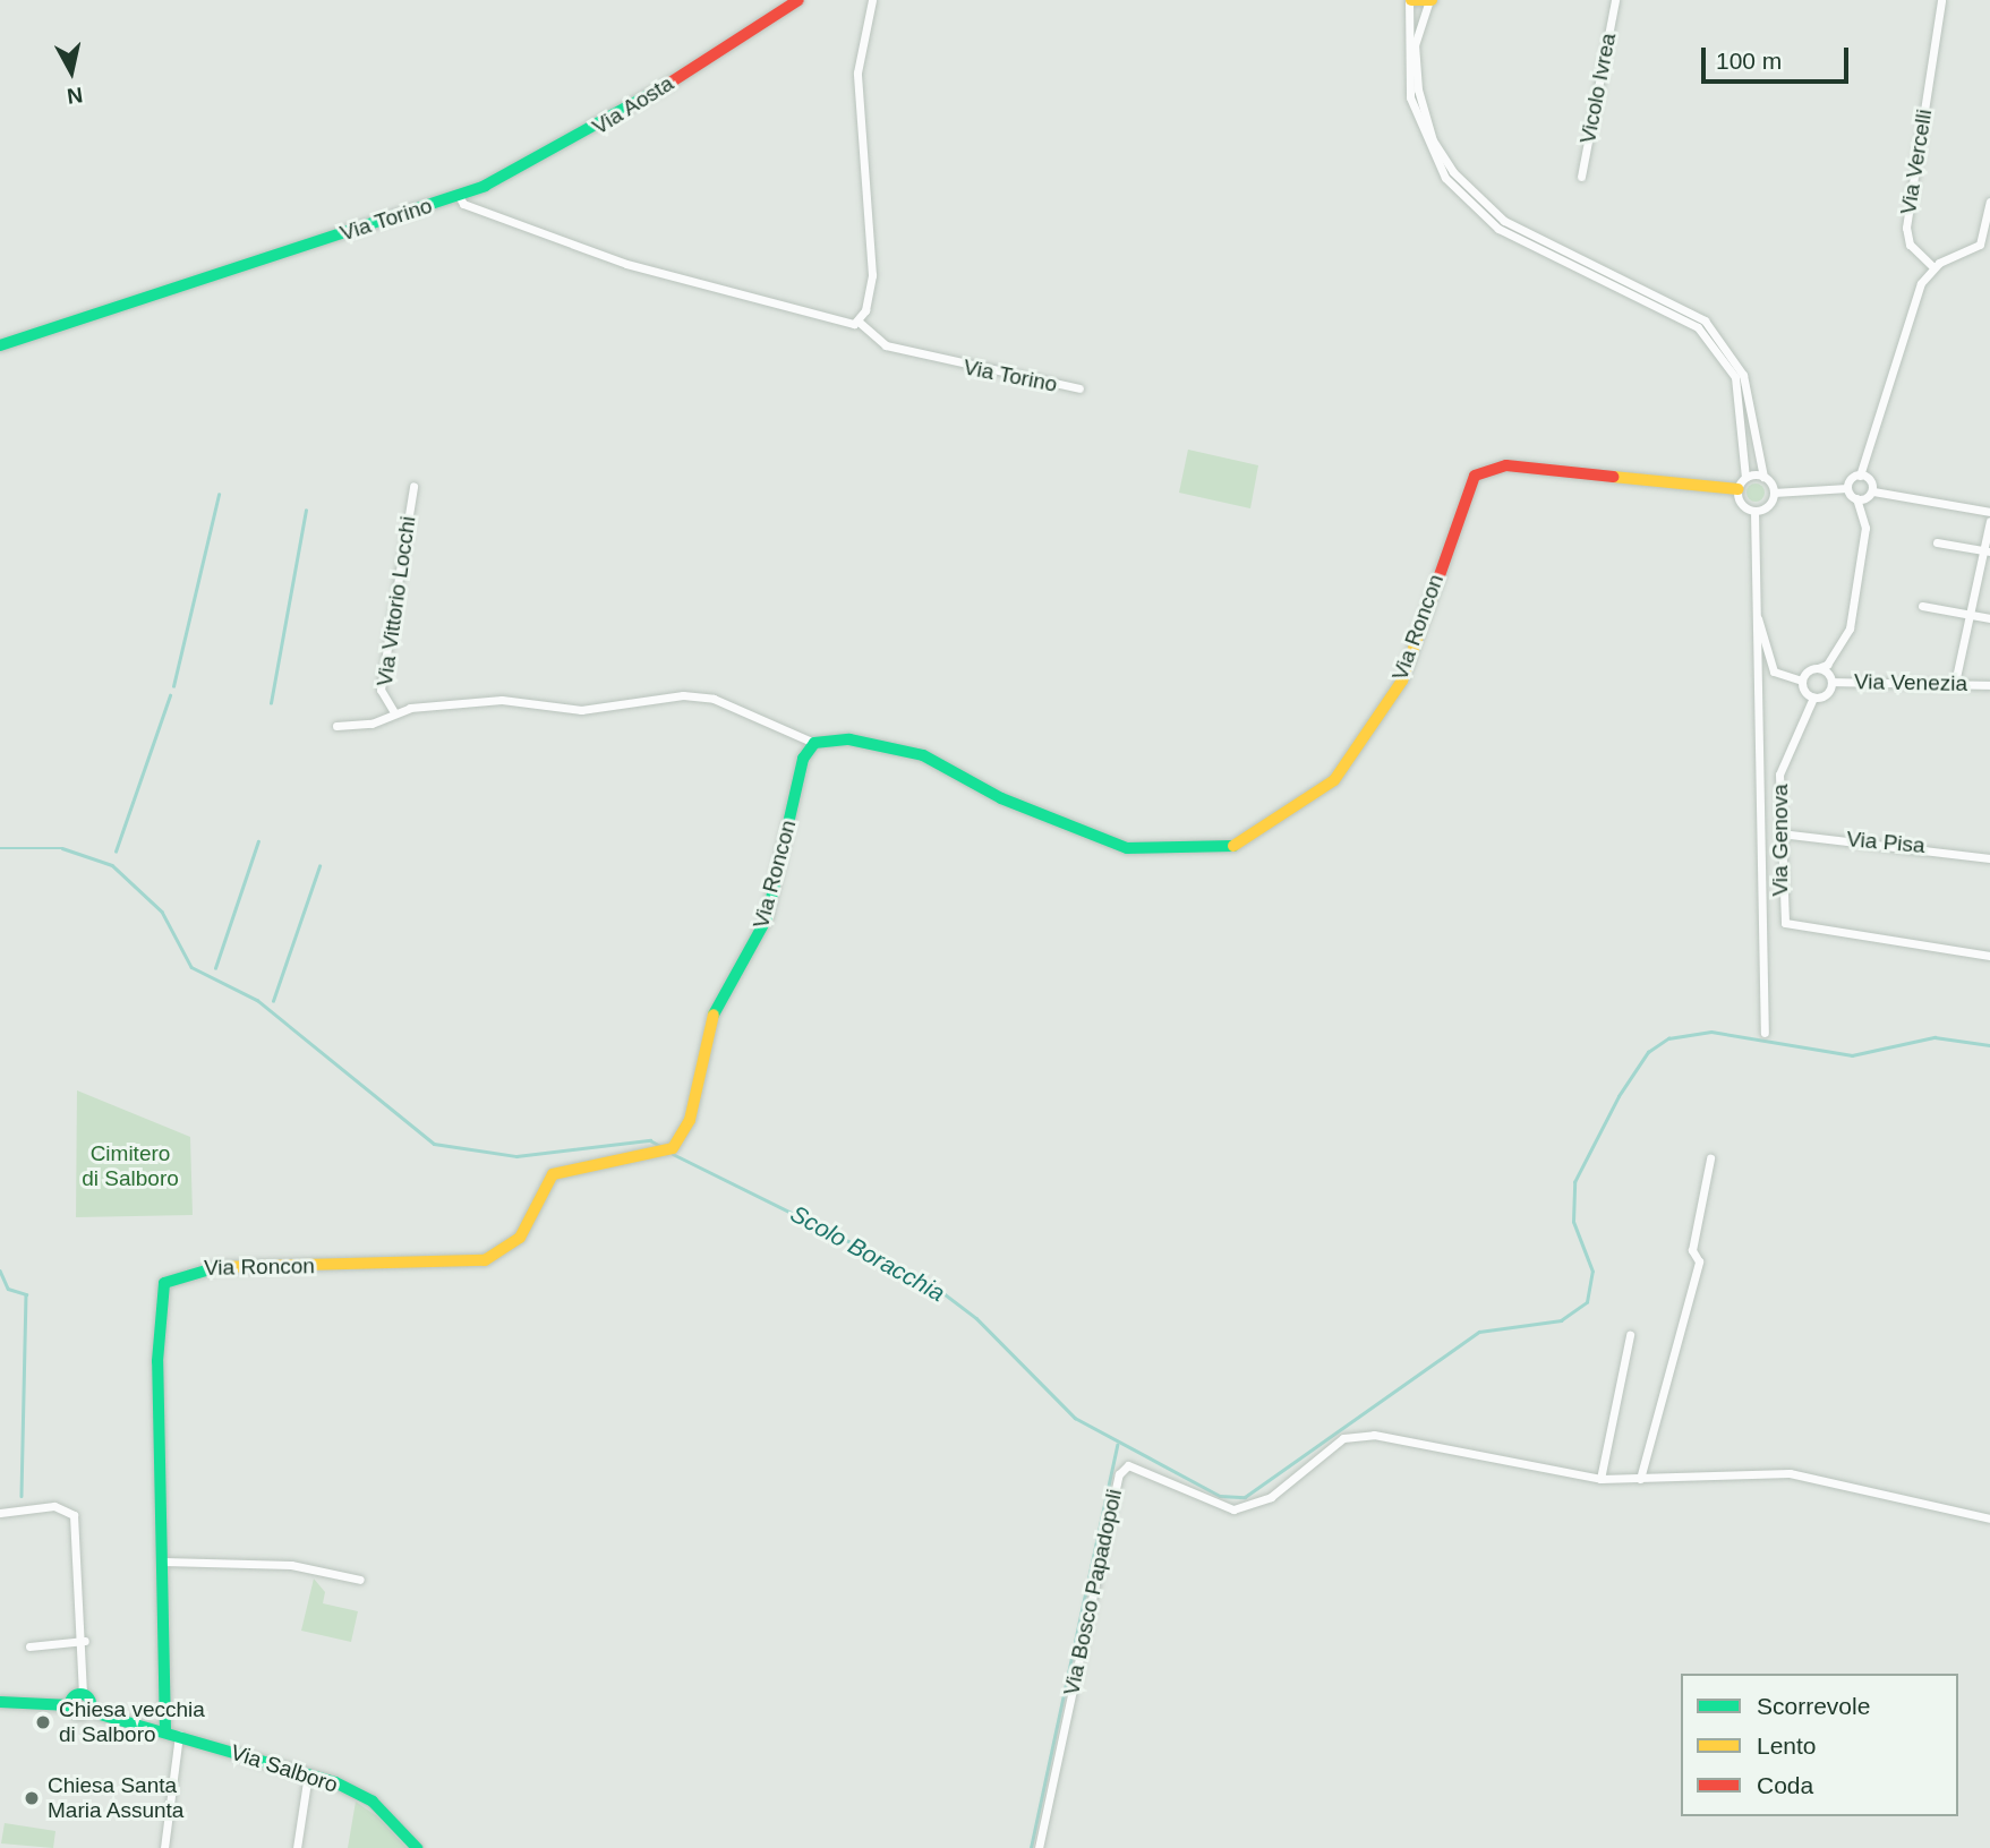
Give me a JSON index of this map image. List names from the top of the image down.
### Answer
{
  "streets": {
    "street": [
      "Vicolo Ivrea",
      "Via Aosta",
      "Via Vercelli",
      "Via Torino",
      "Via Vittorio Locchi",
      "Via Roncon",
      "Via Venezia",
      "Via Genova",
      "Via Pisa",
      "Via Bosco Papadopoli",
      "Via Salboro"
    ]
  },
  "crossings": [
    ["Via Aosta", "Via Torino"],
    ["Via Vittorio Locchi", "Via Roncon"],
    ["Via Roncon", "Via Salboro"],
    ["Via Venezia", "Via Genova"],
    ["Via Genova", "Via Pisa"]
  ],
  "water": ["Scolo Boracchia"],
  "parks": ["Cimitero di Salboro"],
  "places": ["Chiesa vecchia di Salboro", "Chiesa Santa Maria Assunta"],
  "legend": ["Scorrevole", "Lento", "Coda"],
  "scale_bar": "100 m",
  "north": "bottom"
}
